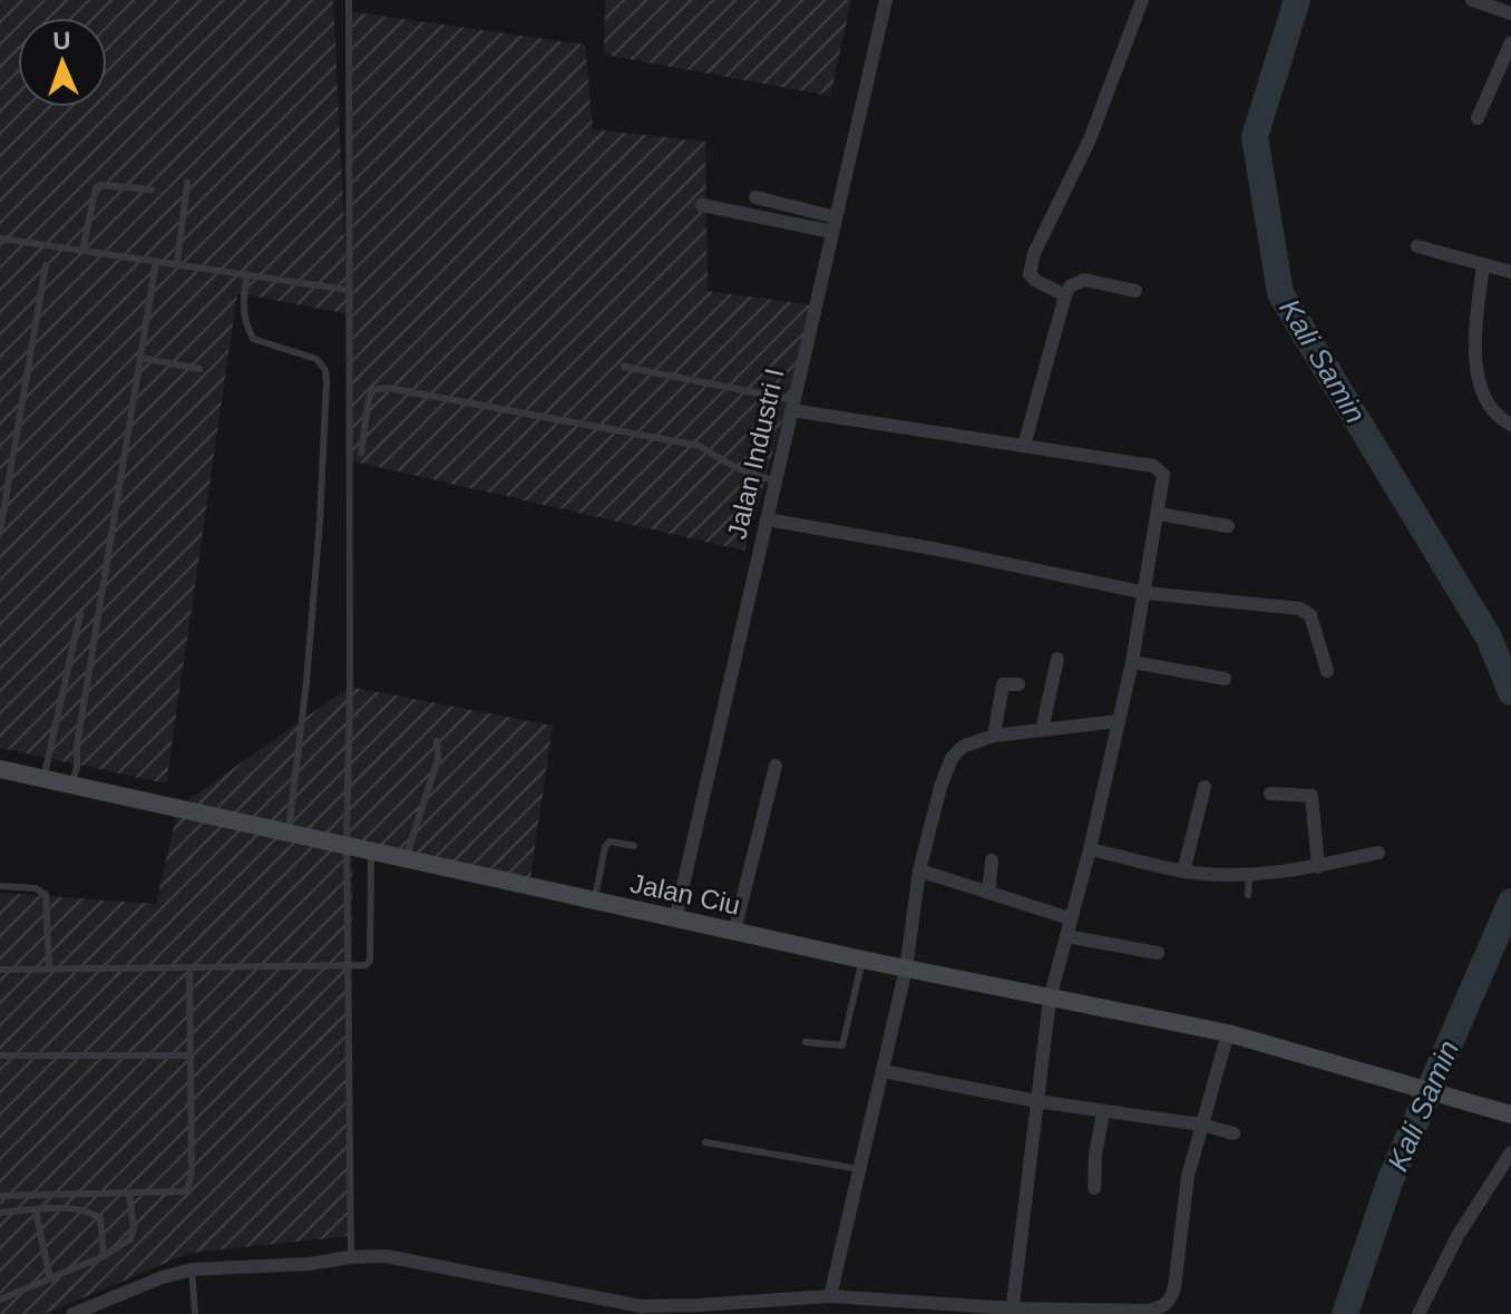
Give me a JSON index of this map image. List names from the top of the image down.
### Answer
{
  "streets": {
    "street": ["Jalan Industri I", "Jalan Ciu"]
  },
  "crossings": [
    ["Jalan Industri I", "Jalan Ciu"]
  ],
  "water": ["Kali Samin"],
  "north": "top"
}
